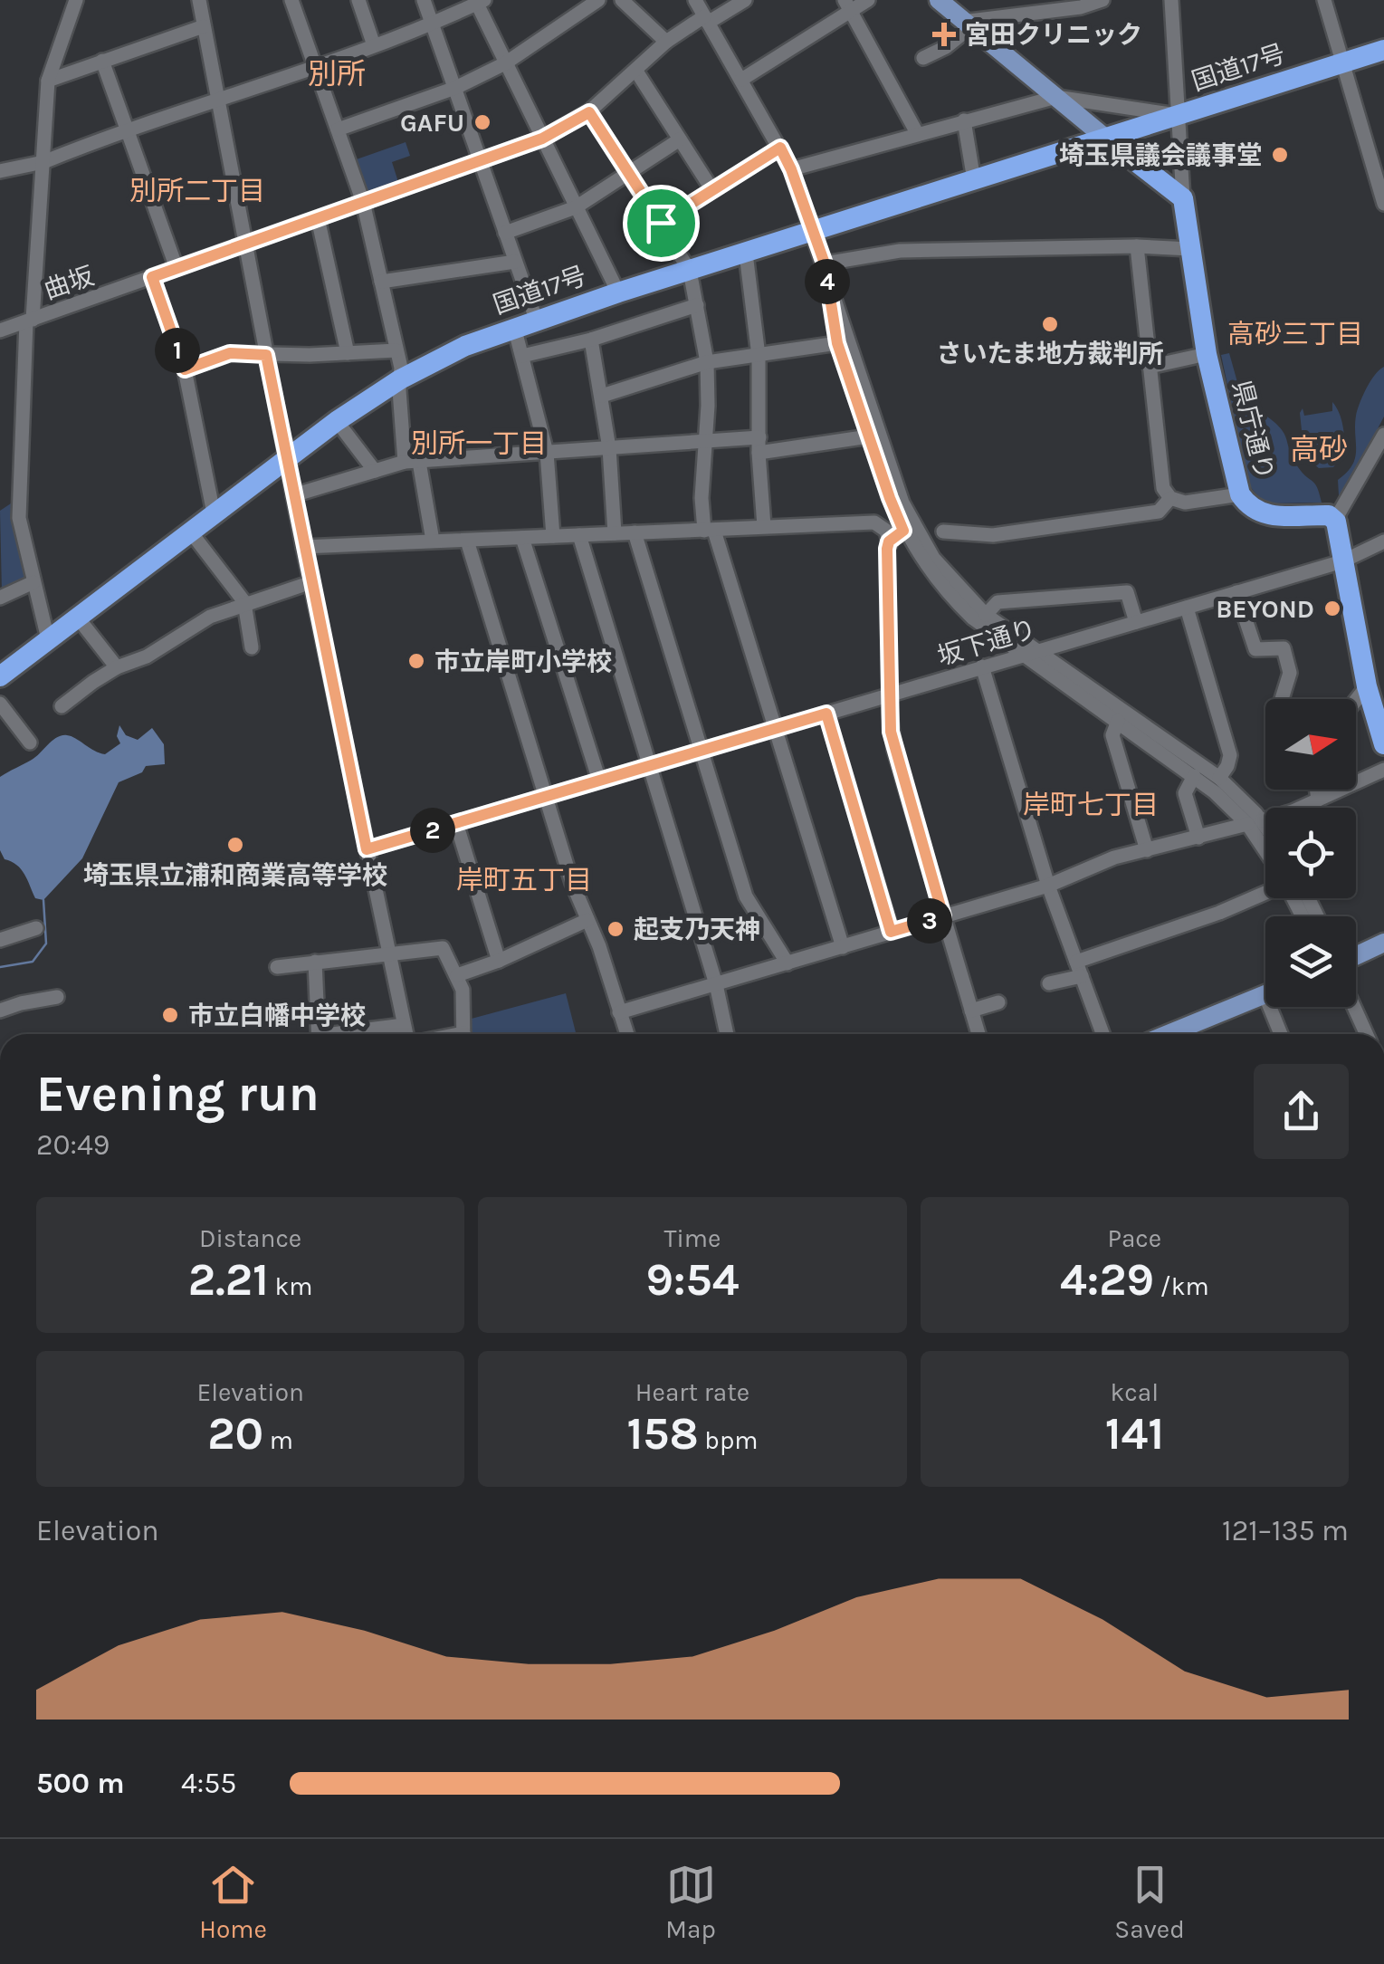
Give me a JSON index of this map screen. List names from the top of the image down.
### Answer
{
  "streets": {
    "highway": ["国道17号", "県庁通り"],
    "street": ["曲坂", "坂下通り"]
  },
  "districts": [
    "別所",
    "別所二丁目",
    "高砂三丁目",
    "別所一丁目",
    "高砂",
    "岸町七丁目",
    "岸町五丁目"
  ],
  "places": {
    "health": ["宮田クリニック"],
    "other": [
      "GAFU",
      "埼玉県議会議事堂",
      "さいたま地方裁判所",
      "BEYOND",
      "市立岸町小学校",
      "埼玉県立浦和商業高等学校",
      "起支乃天神",
      "市立白幡中学校"
    ]
  },
  "north": "right",
  "page": {
    "pins": [
      "4",
      "1",
      "2",
      "3"
    ],
    "heading": ["Evening run", "20:49"],
    "stats": [
      ["Distance", "2.21 km"],
      ["Time", "9:54"],
      ["Pace", "4:29 /km"],
      ["Elevation", "20 m"],
      ["Heart rate", "158 bpm"],
      ["kcal", "141"]
    ],
    "chart": ["Elevation", "121–135 m"],
    "list": [
      {
        "name": "500 m",
        "note": "4:55"
      }
    ],
    "tabs": ["Home", "Map", "Saved"]
  }
}
